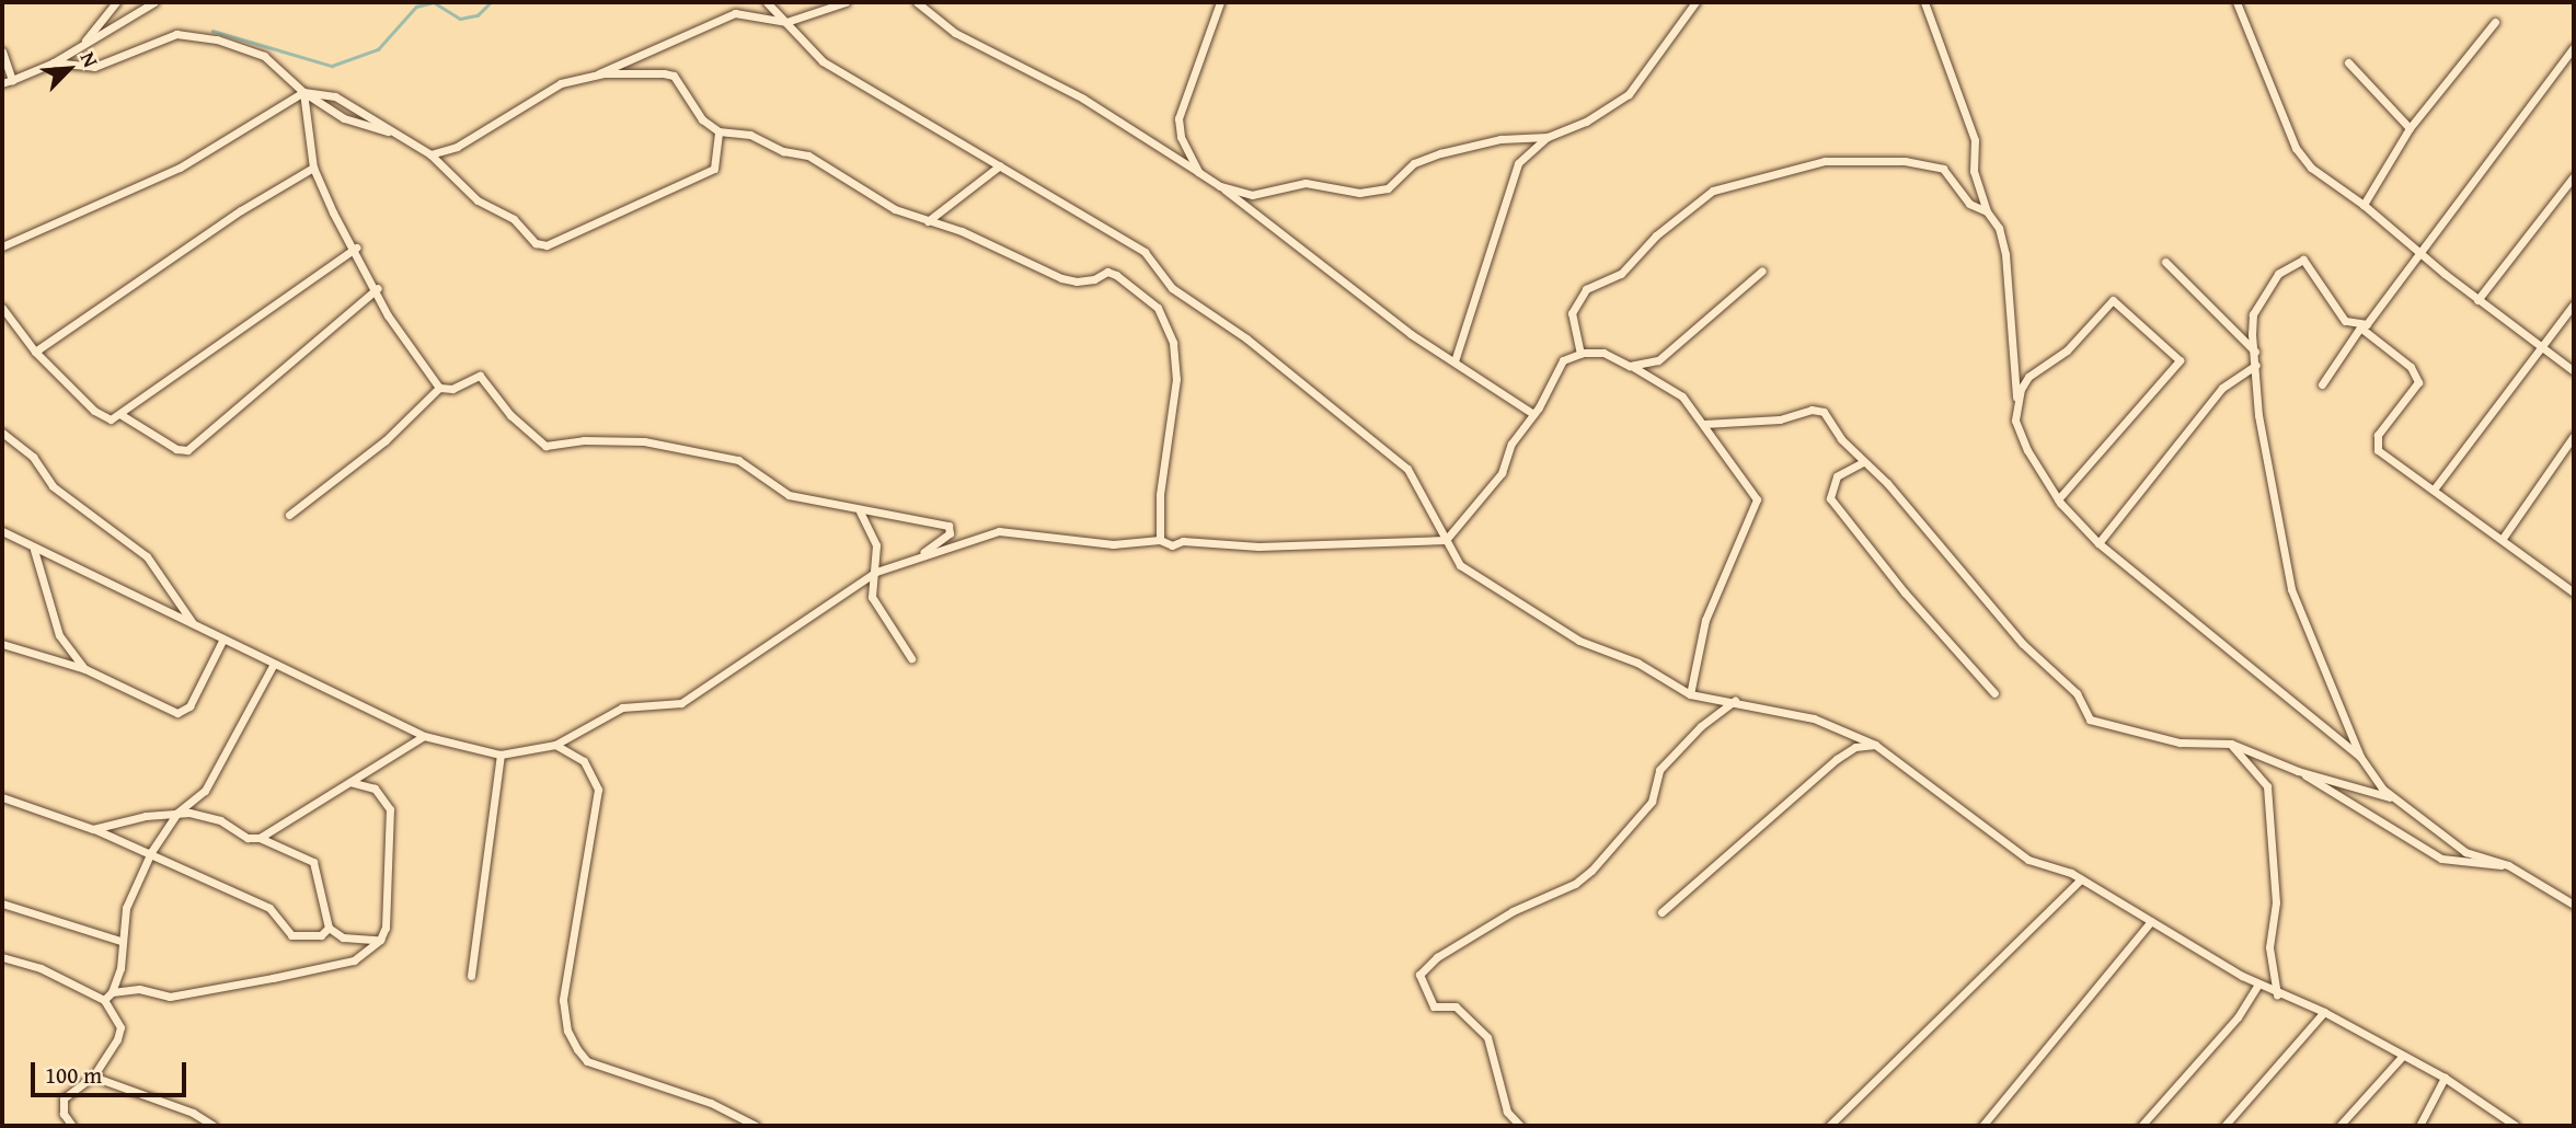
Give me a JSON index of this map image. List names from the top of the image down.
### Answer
{
  "scale_bar": "100 m",
  "north": "top right"
}
